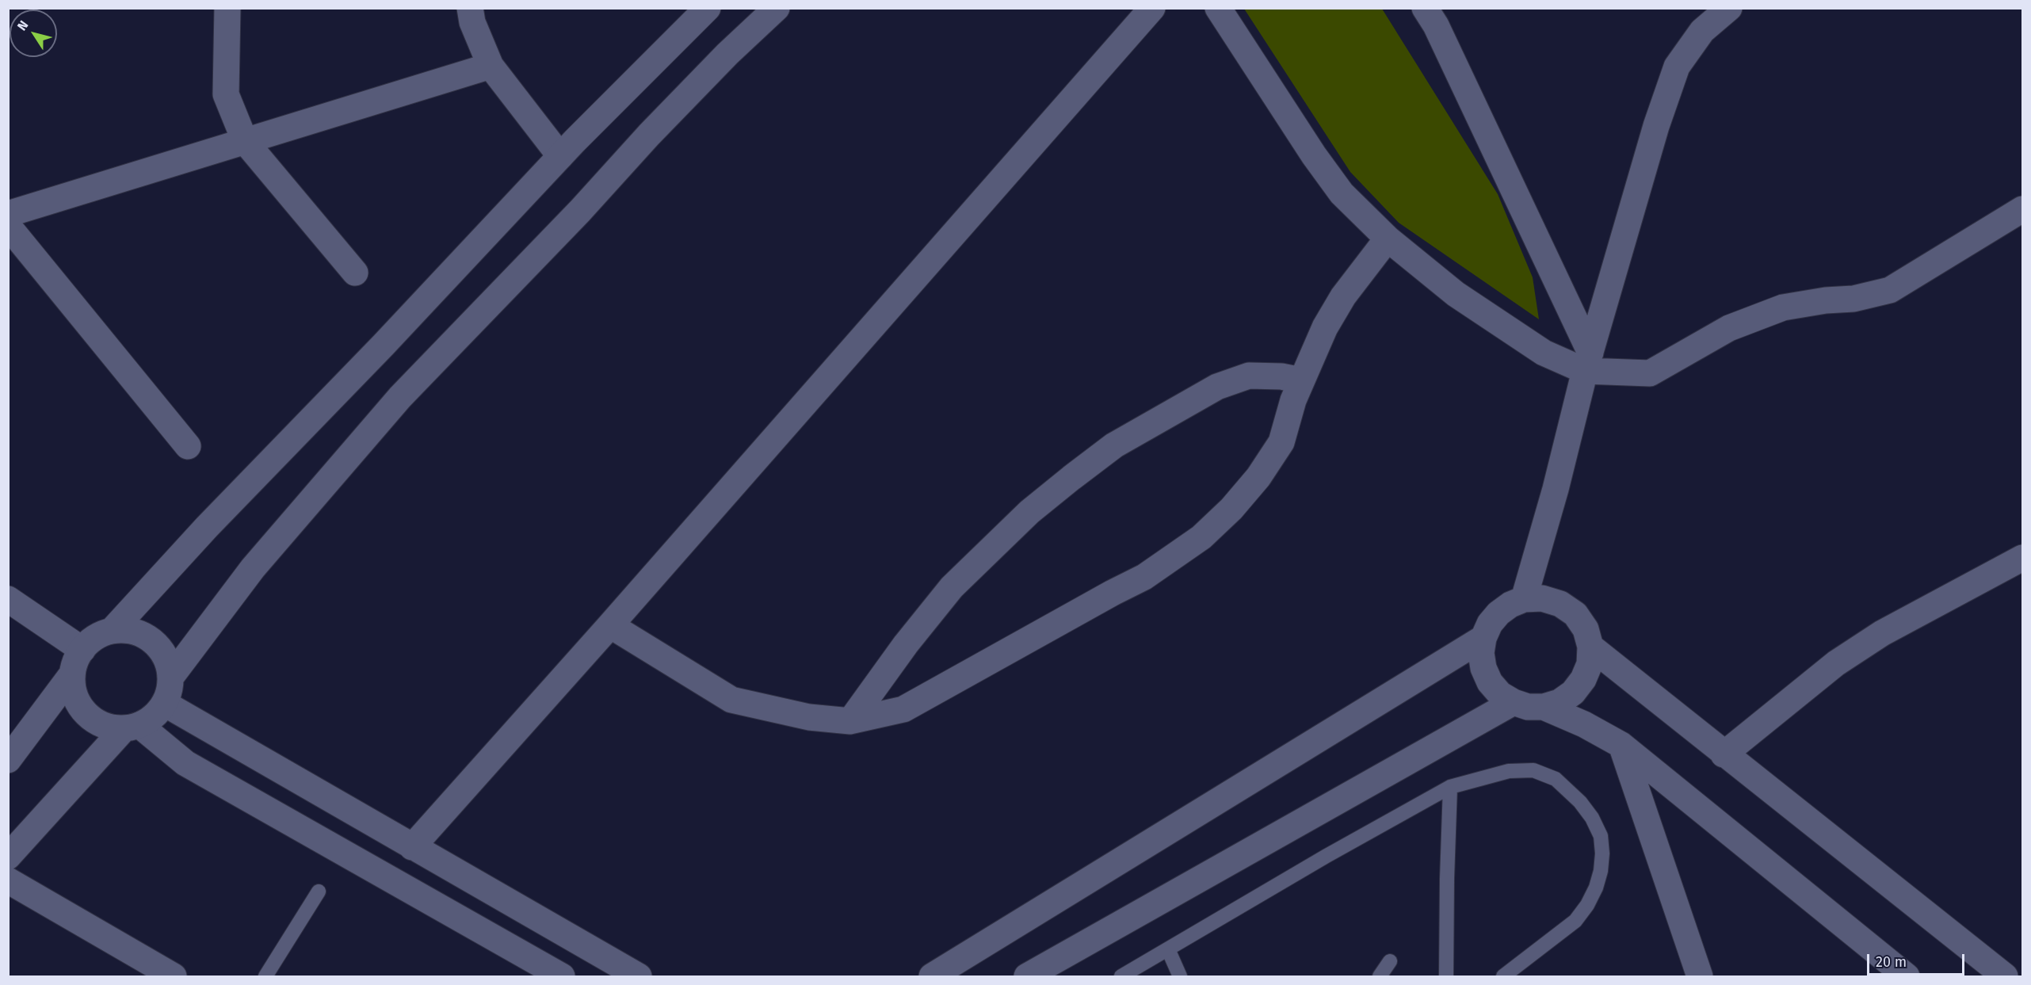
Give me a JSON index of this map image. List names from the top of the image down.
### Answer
{
  "scale_bar": "20 m",
  "north": "top left"
}
